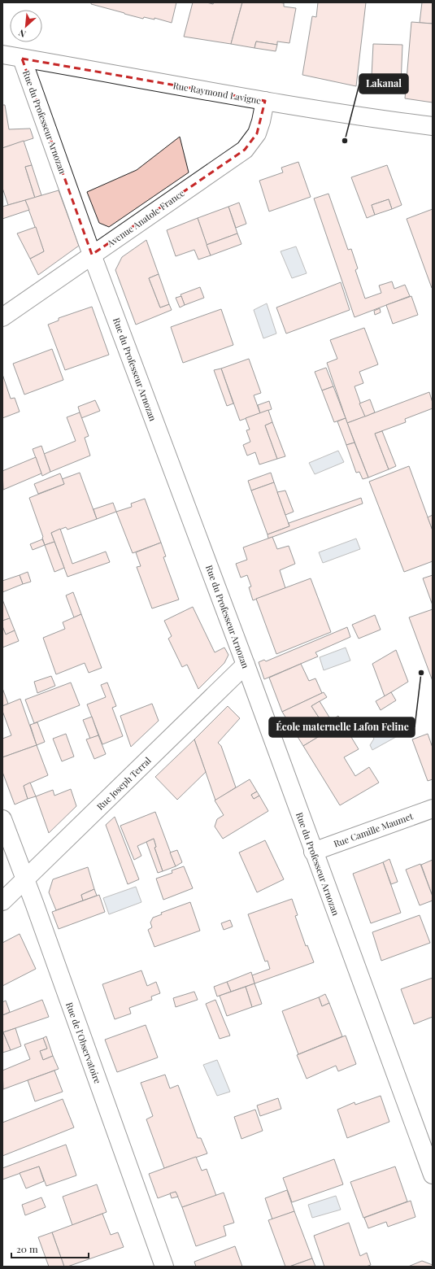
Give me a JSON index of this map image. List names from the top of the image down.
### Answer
{
  "streets": {
    "street": [
      "Rue Raymond Lavigne",
      "Rue du Professeur Arnozan",
      "Avenue Anatole France",
      "Rue Joseph Terral",
      "Rue Camille Maumet",
      "Rue de l'Observatoire"
    ]
  },
  "crossings": [
    ["Rue Raymond Lavigne", "Rue du Professeur Arnozan"],
    ["Rue Raymond Lavigne", "Avenue Anatole France"],
    ["Rue du Professeur Arnozan", "Avenue Anatole France"],
    ["Rue du Professeur Arnozan", "Rue Joseph Terral"],
    ["Rue du Professeur Arnozan", "Rue Camille Maumet"],
    ["Rue Joseph Terral", "Rue de l'Observatoire"]
  ],
  "places": ["Lakanal", "École maternelle Lafon Feline"],
  "scale_bar": "20 m",
  "north": "bottom left"
}
